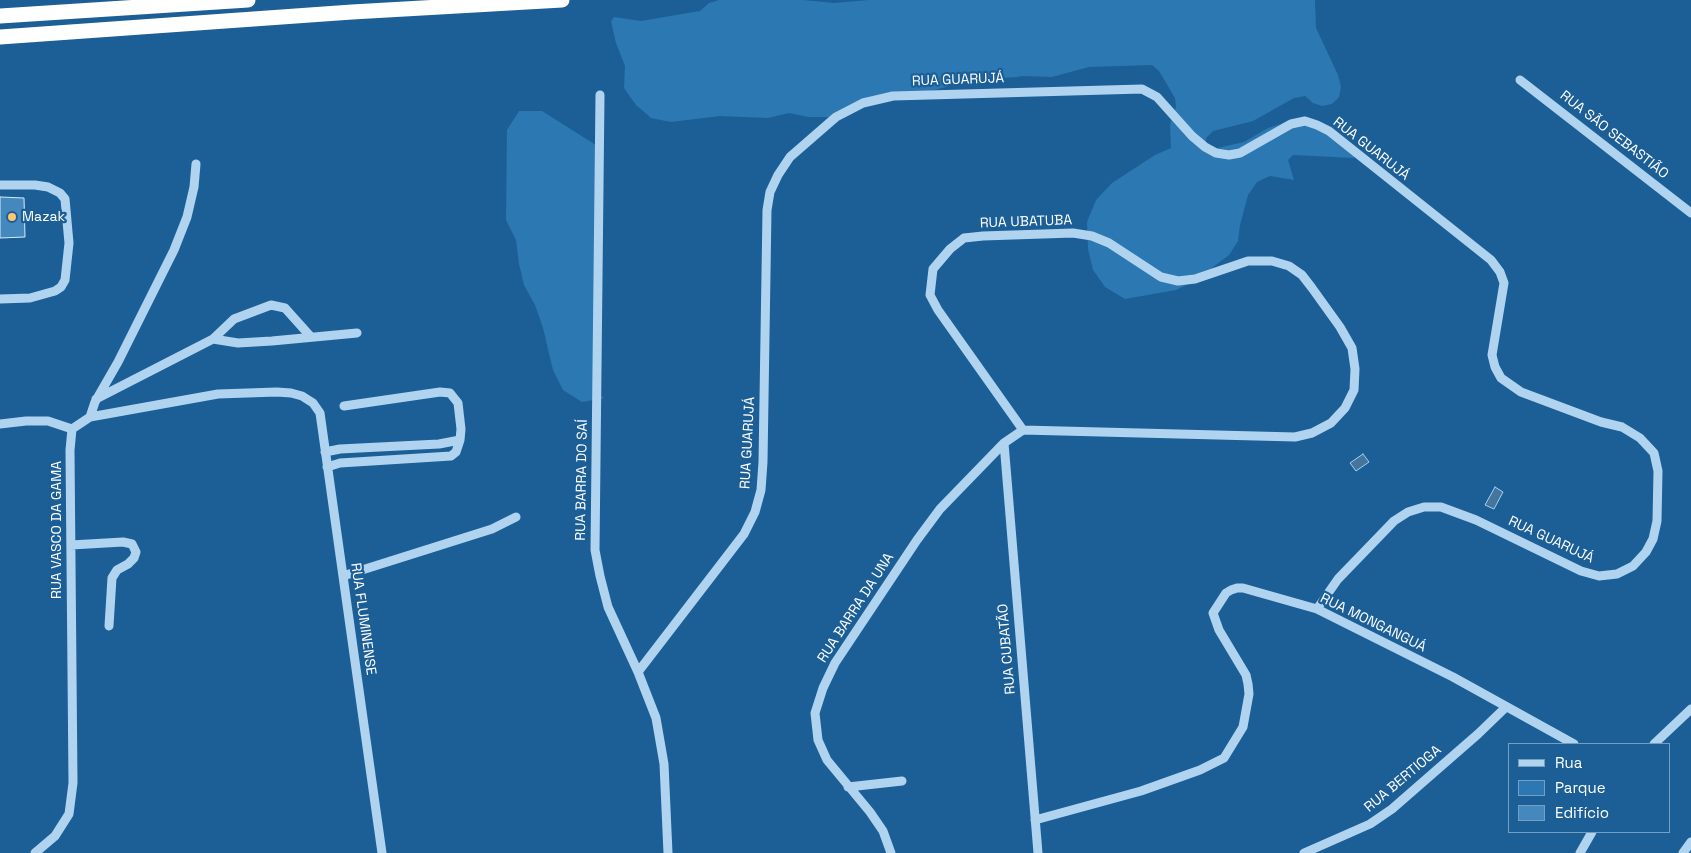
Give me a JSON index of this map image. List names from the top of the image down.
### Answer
{
  "streets": {
    "street": [
      "RUA GUARUJÁ",
      "RUA SÃO SEBASTIÃO",
      "RUA UBATUBA",
      "RUA BARRA DO SAÍ",
      "RUA VASCO DA GAMA",
      "RUA BARRA DA UNA",
      "RUA FLUMINENSE",
      "RUA MONGANGUÁ",
      "RUA CUBATÃO",
      "RUA BERTIOGA"
    ]
  },
  "crossings": [
    ["RUA GUARUJÁ", "RUA BARRA DO SAÍ"],
    ["RUA GUARUJÁ", "RUA MONGANGUÁ"],
    ["RUA UBATUBA", "RUA BARRA DA UNA"],
    ["RUA BARRA DA UNA", "RUA CUBATÃO"],
    ["RUA MONGANGUÁ", "RUA CUBATÃO"],
    ["RUA MONGANGUÁ", "RUA BERTIOGA"]
  ],
  "places": ["Mazak"],
  "legend": ["Rua", "Parque", "Edifício"]
}
